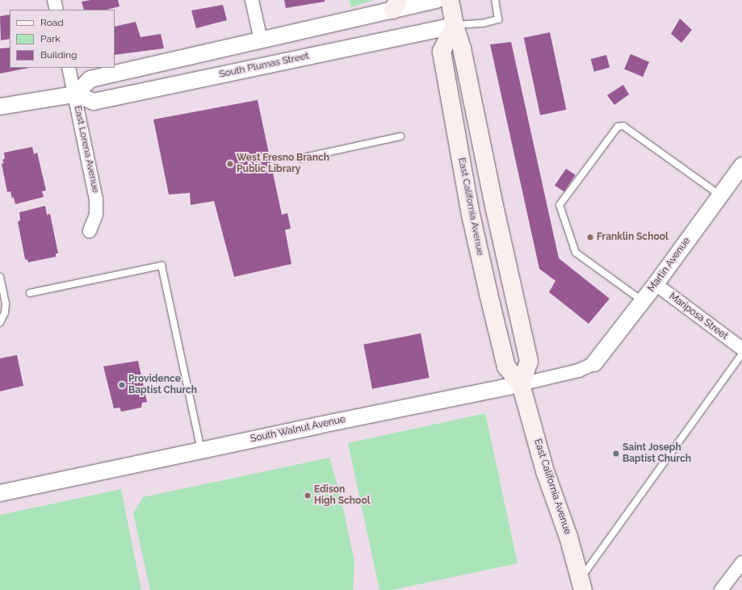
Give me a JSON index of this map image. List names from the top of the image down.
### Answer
{
  "streets": {
    "main road": ["East California Avenue"],
    "street": [
      "South Plumas Street",
      "East Lorena Avenue",
      "Martin Avenue",
      "Mariposa Street",
      "South Walnut Avenue"
    ]
  },
  "crossings": [
    ["South Plumas Street", "East Lorena Avenue"],
    ["South Plumas Street", "East California Avenue"],
    ["East California Avenue", "South Walnut Avenue"],
    ["Martin Avenue", "Mariposa Street"],
    ["Martin Avenue", "South Walnut Avenue"]
  ],
  "places": [
    "West Fresno Branch Public Library",
    "Franklin School",
    "Providence Baptist Church",
    "Saint Joseph Baptist Church",
    "Edison High School"
  ],
  "legend": ["Road", "Park", "Building"]
}
